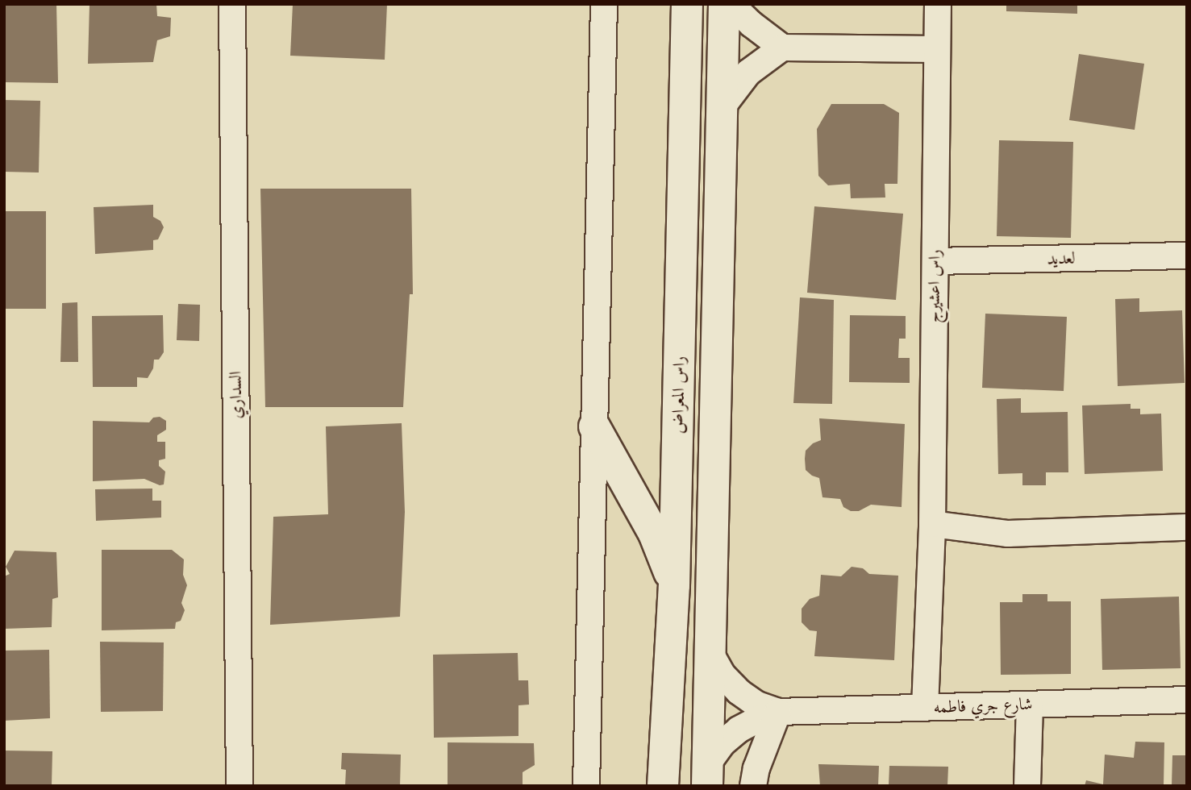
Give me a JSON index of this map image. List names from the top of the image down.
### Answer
{
  "streets": {
    "street": [
      "لعديد",
      "راس اعشيرج",
      "السداري",
      "راس المعراض",
      "شارع جري فاطمه"
    ]
  },
  "crossings": [
    ["لعديد", "راس اعشيرج"],
    ["راس اعشيرج", "شارع جري فاطمه"]
  ]
}
